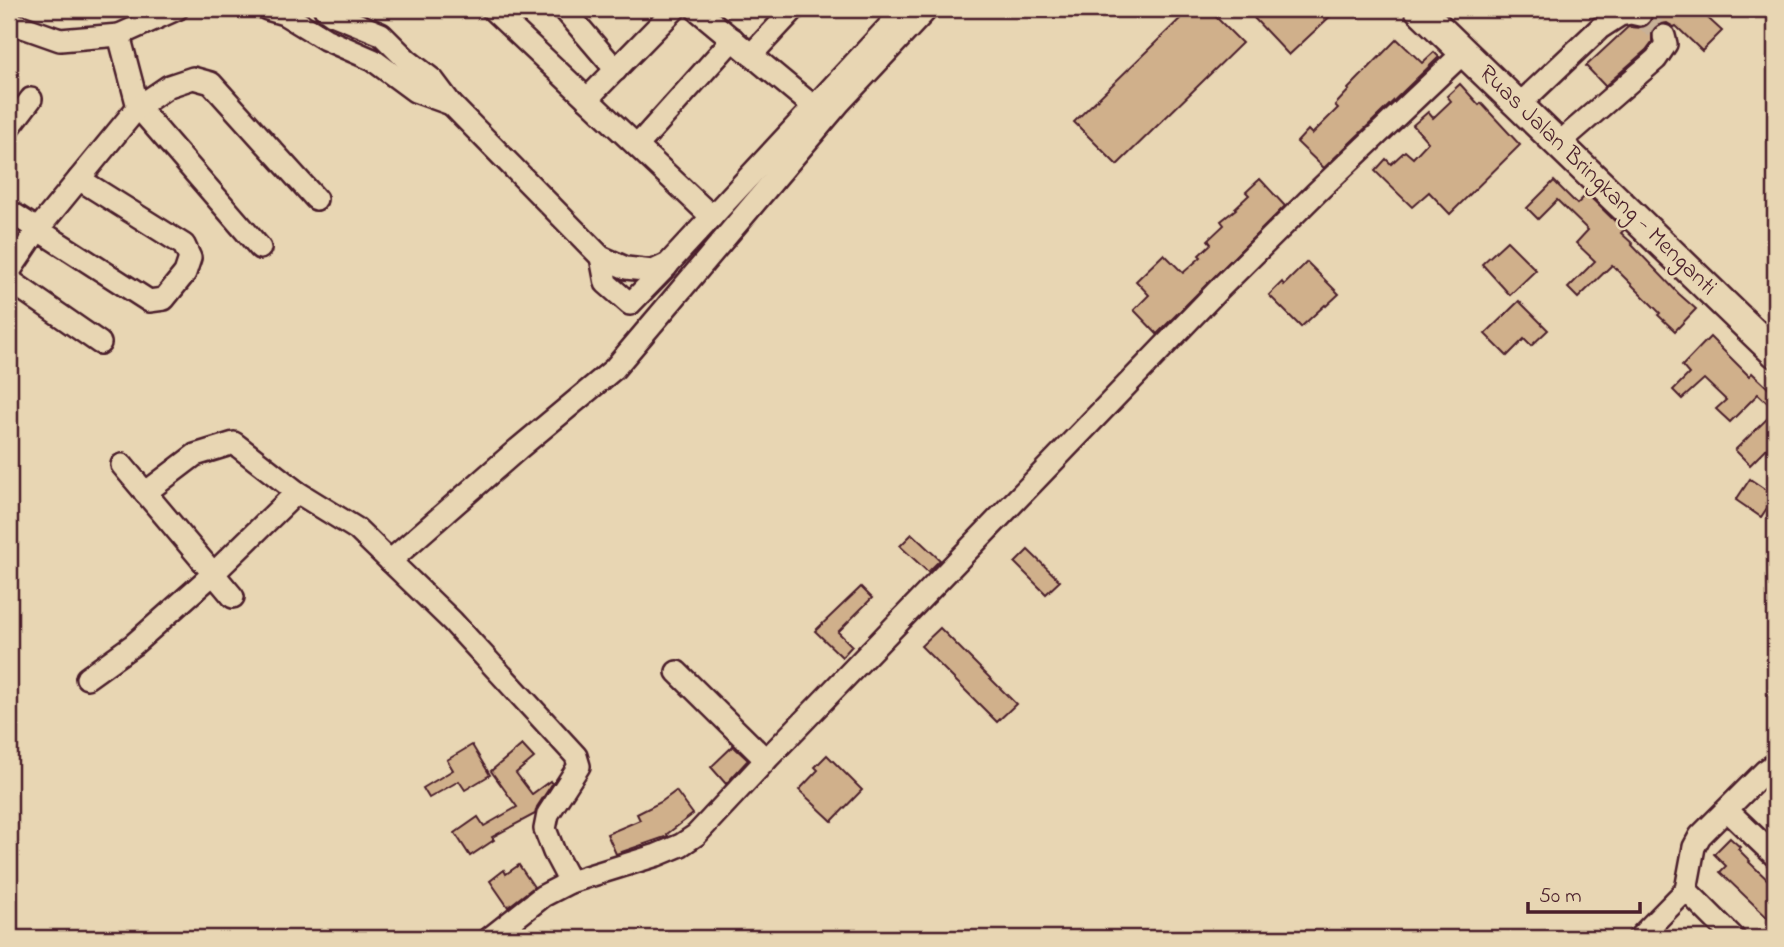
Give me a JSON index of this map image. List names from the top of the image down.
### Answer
{
  "streets": {
    "main road": ["Ruas Jalan Bringkang - Menganti"]
  },
  "scale_bar": "50 m"
}
